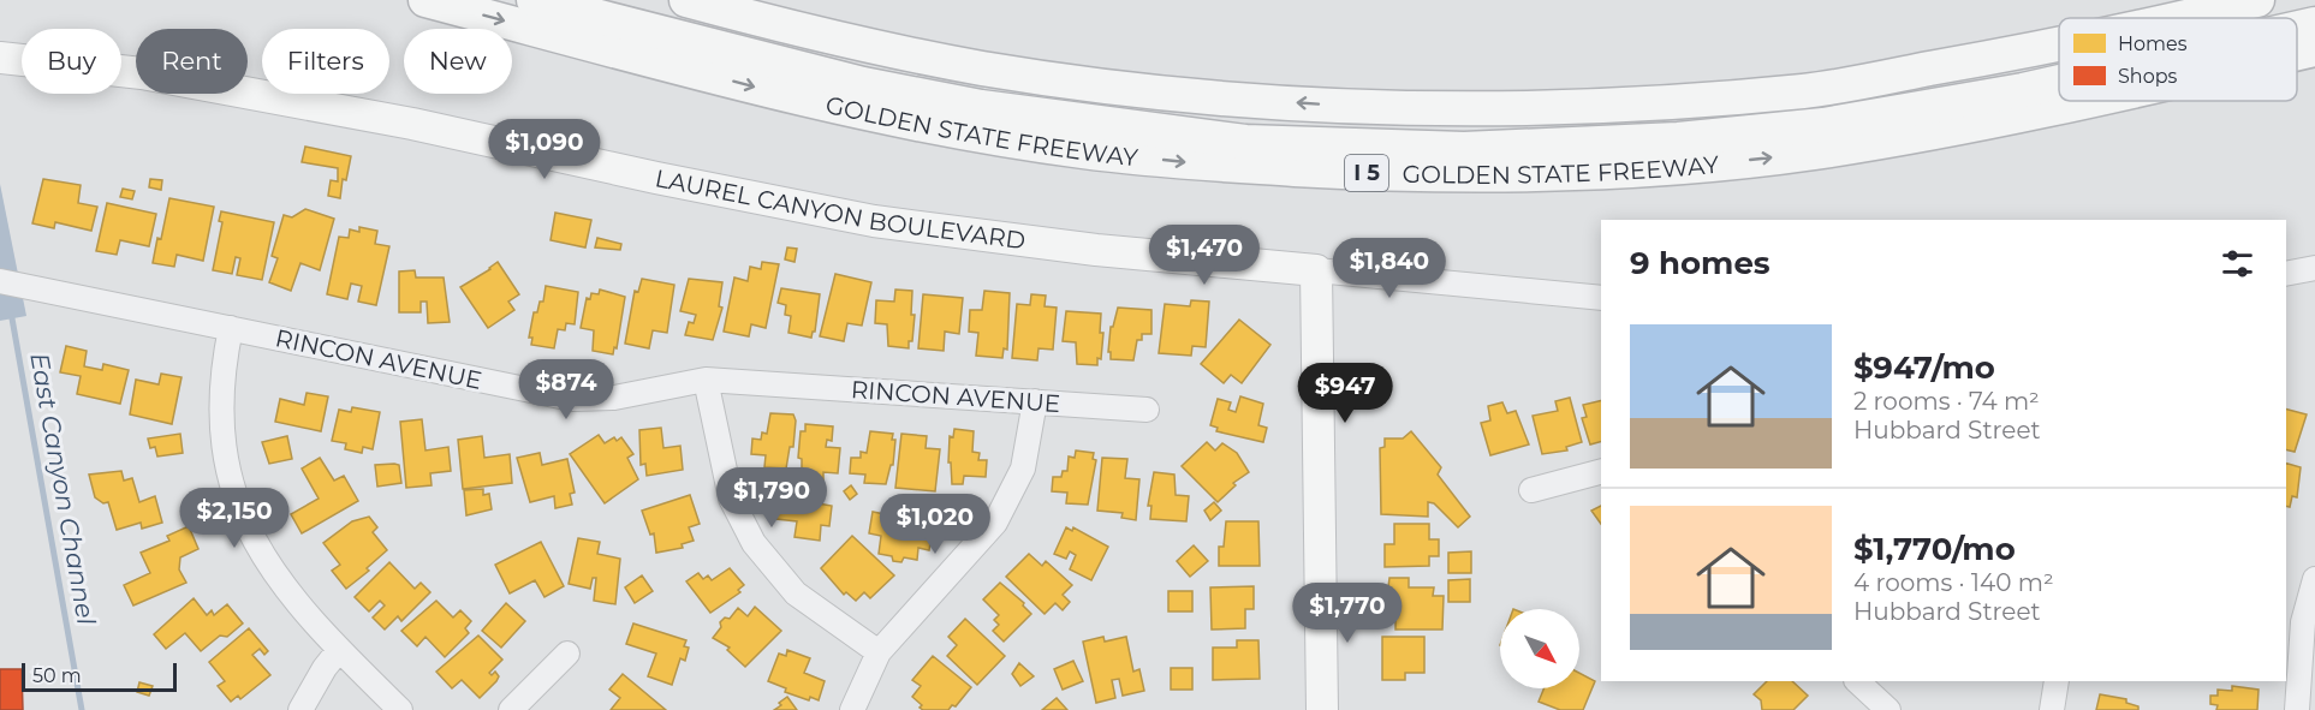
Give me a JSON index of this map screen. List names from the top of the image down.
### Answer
{
  "streets": {
    "highway": ["GOLDEN STATE FREEWAY", "I 5"],
    "main road": ["LAUREL CANYON BOULEVARD"],
    "street": ["RINCON AVENUE"]
  },
  "water": ["East Canyon Channel"],
  "legend": ["Homes", "Shops"],
  "scale_bar": "50 m",
  "north": "bottom right",
  "page": {
    "chip": [
      "Buy",
      "Rent",
      "Filters",
      "New"
    ],
    "price": [
      "$1,090",
      "$1,470",
      "$1,840",
      "$874",
      "$947",
      "$1,790",
      "$2,150",
      "$1,020",
      "$1,770"
    ],
    "heading": "9 homes",
    "list": [
      {
        "name": "$947/mo",
        "note": "2 rooms · 74 m² · Hubbard Street"
      },
      {
        "name": "$1,770/mo",
        "note": "4 rooms · 140 m² · Hubbard Street"
      }
    ],
    "scale": "50 m"
  }
}
